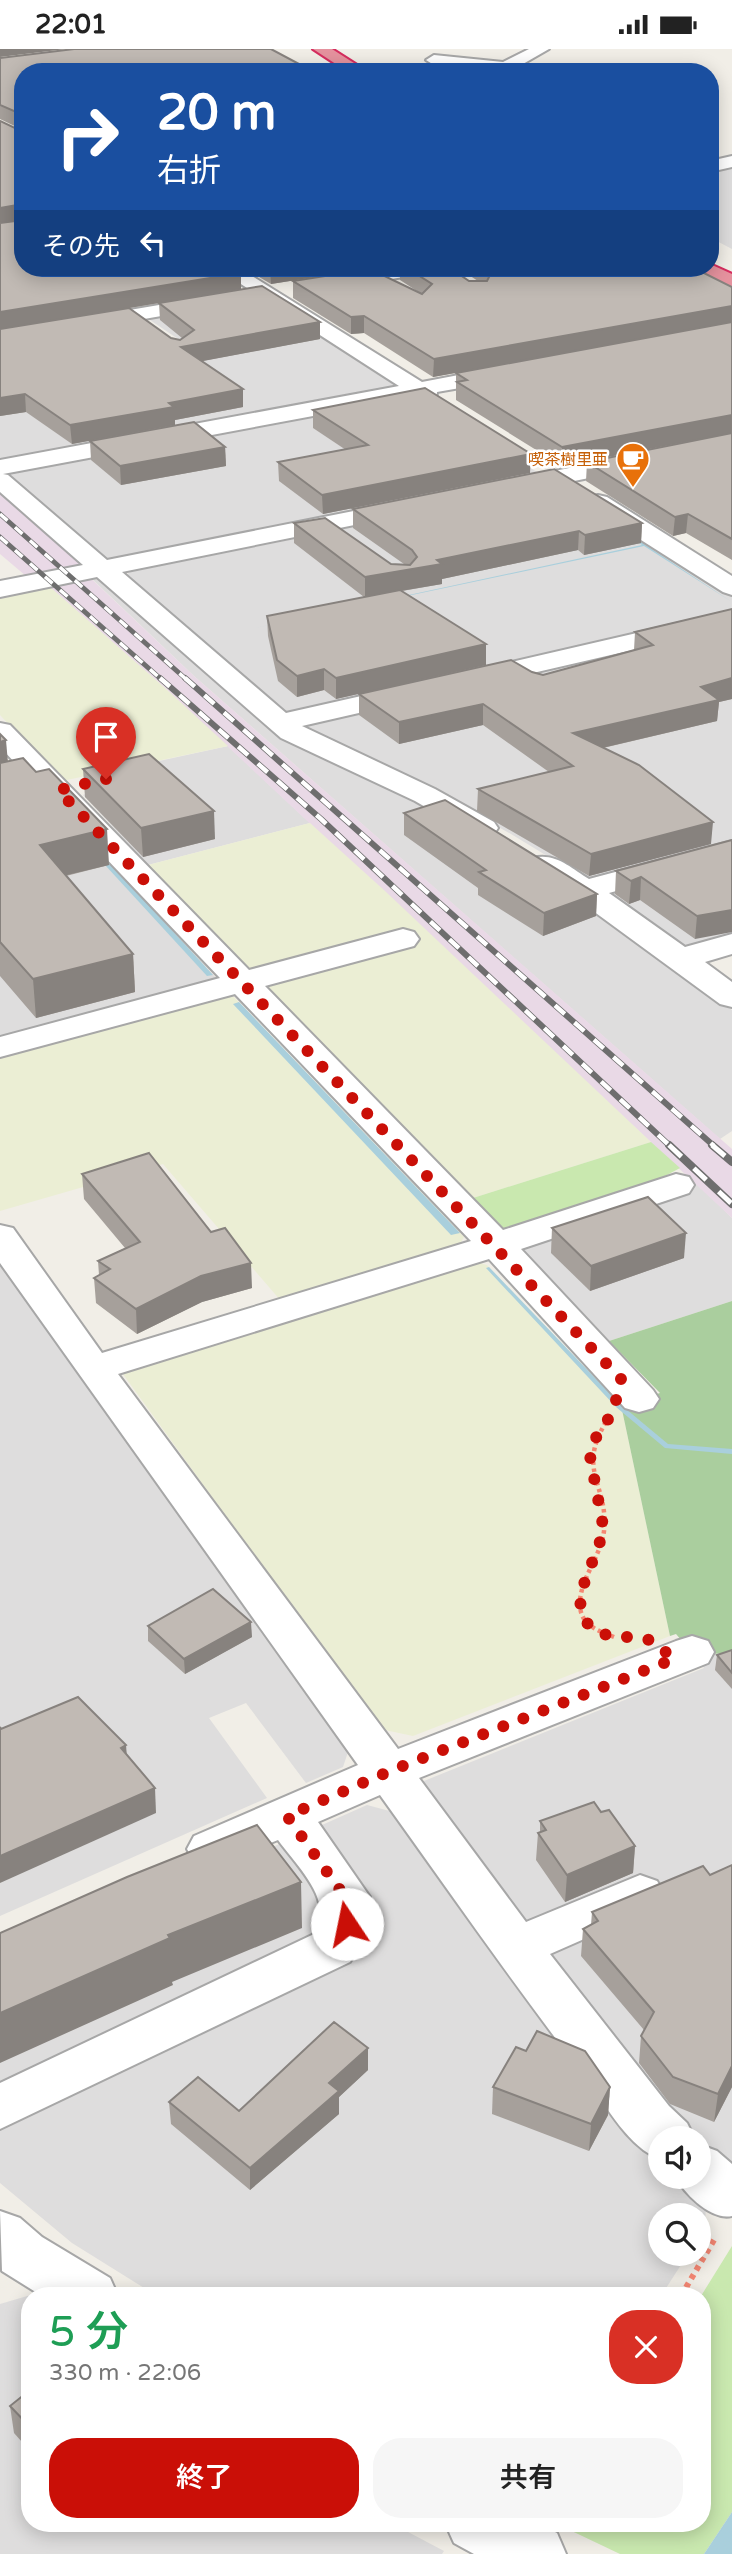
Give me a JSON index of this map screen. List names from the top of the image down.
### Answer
{
  "places": {
    "cafe": ["喫茶樹里亜"]
  },
  "page": {
    "status": "22:01",
    "turn": ["20 m", "右折"],
    "then": "その先",
    "heading": ["5 分", "330 m · 22:06"],
    "buttons": ["終了", "共有"]
  }
}
